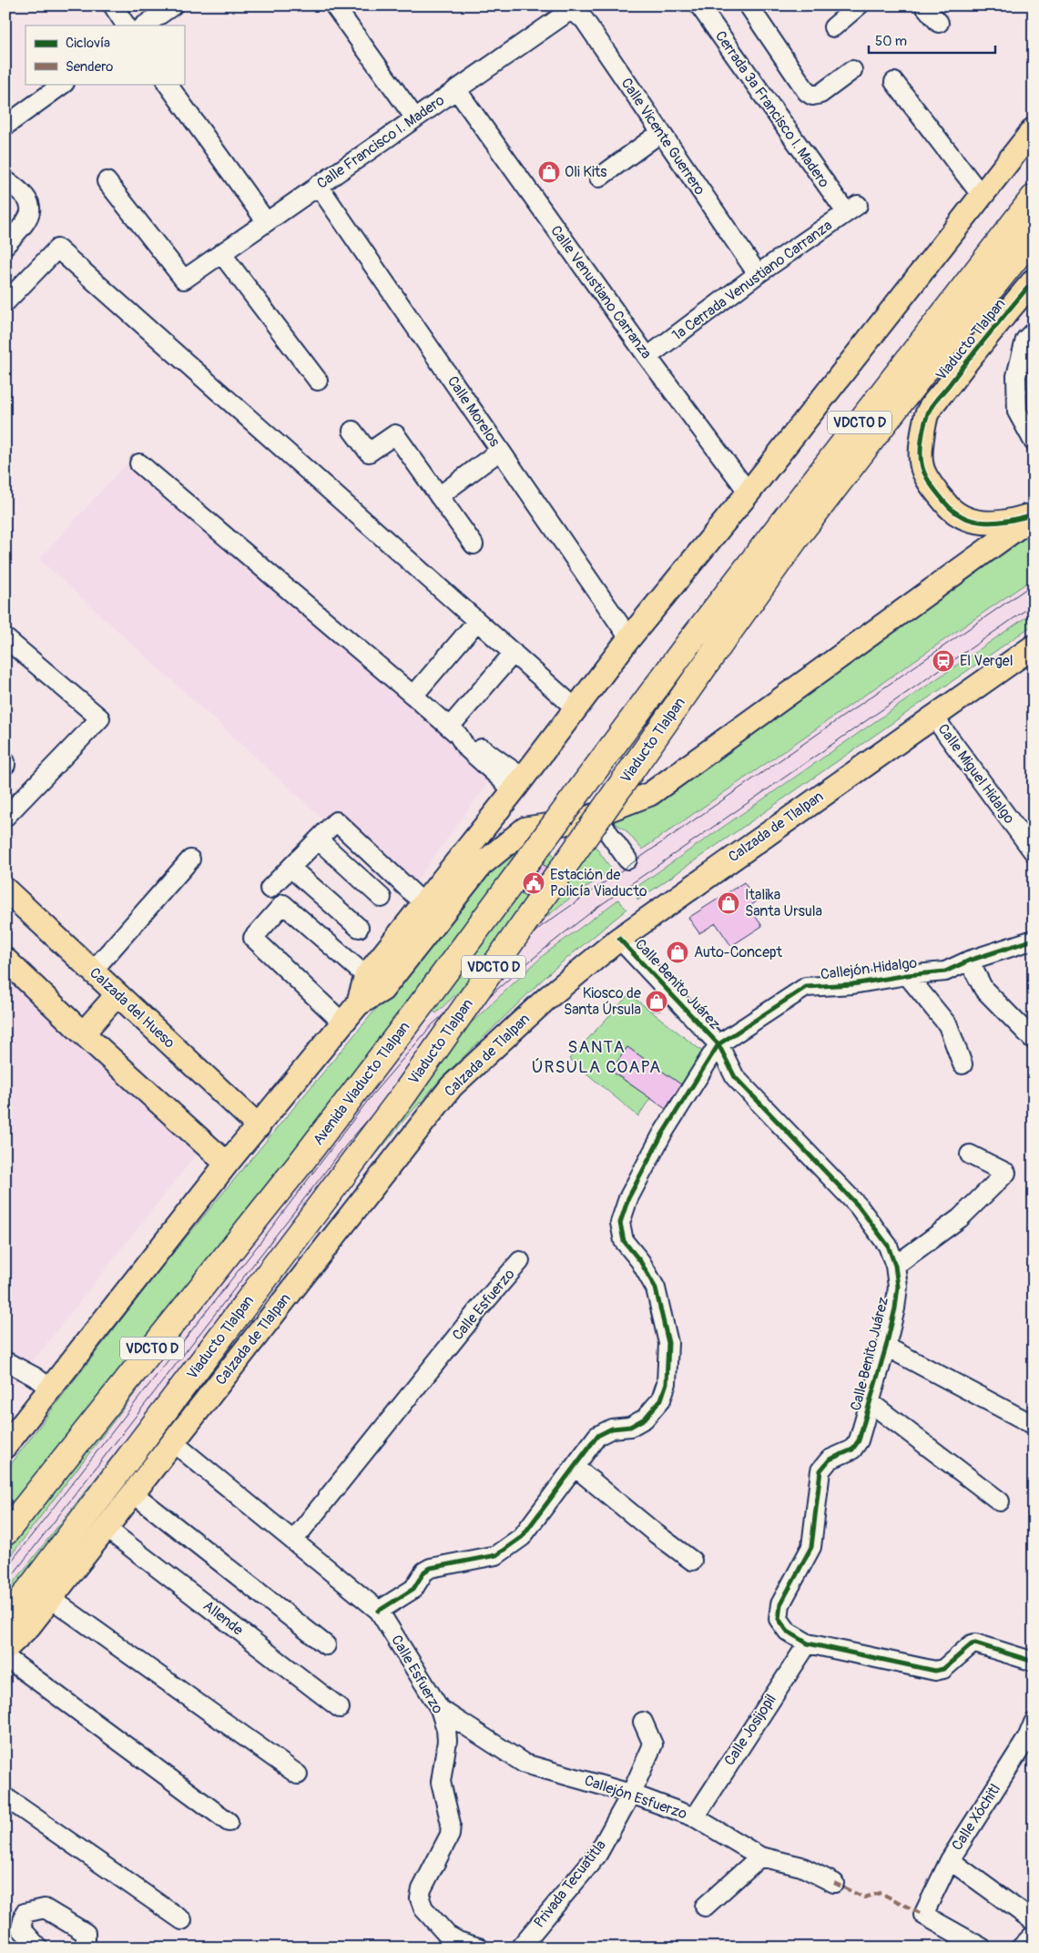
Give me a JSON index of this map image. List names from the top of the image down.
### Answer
{
  "streets": {
    "highway": ["Viaducto Tlalpan", "VDCTO D", "Avenida Viaducto Tlalpan"],
    "main road": ["Calzada de Tlalpan", "Calzada del Hueso"],
    "street": [
      "Cerrada 3ª Francisco I. Madero",
      "Calle Vicente Guerrero",
      "Calle Francisco I. Madero",
      "1ª Cerrada Venustiano Carranza",
      "Calle Venustiano Carranza",
      "Calle Morelos",
      "Calle Miguel Hidalgo",
      "Callejón Hidalgo",
      "Calle Benito Juárez",
      "Calle Esfuerzo",
      "Allende",
      "Calle Josijopil",
      "Callejón Esfuerzo",
      "Calle Xóchitl",
      "Privada Tecuatitla"
    ]
  },
  "crossings": [
    ["Cerrada 3ª Francisco I. Madero", "1ª Cerrada Venustiano Carranza"],
    ["Calle Vicente Guerrero", "Calle Francisco I. Madero"],
    ["Calle Vicente Guerrero", "1ª Cerrada Venustiano Carranza"],
    ["Calle Francisco I. Madero", "Calle Venustiano Carranza"],
    ["Calle Francisco I. Madero", "Calle Morelos"],
    ["1ª Cerrada Venustiano Carranza", "Calle Venustiano Carranza"],
    ["Viaducto Tlalpan", "Avenida Viaducto Tlalpan"],
    ["Calle Miguel Hidalgo", "Calzada de Tlalpan"],
    ["Calzada de Tlalpan", "Calle Benito Juárez"],
    ["Calzada de Tlalpan", "Calle Esfuerzo"],
    ["Calzada de Tlalpan", "Allende"],
    ["Callejón Hidalgo", "Calle Benito Juárez"],
    ["Calle Benito Juárez", "Calle Josijopil"],
    ["Calle Esfuerzo", "Callejón Esfuerzo"],
    ["Calle Josijopil", "Callejón Esfuerzo"],
    ["Callejón Esfuerzo", "Privada Tecuatitla"]
  ],
  "districts": ["SANTA ÚRSULA COAPA"],
  "places": {
    "shop": [
      "Oli Kits",
      "Italika Santa Ursula",
      "Auto-Concept",
      "Kiosco de Santa Úrsula"
    ],
    "station": ["El Vergel"],
    "public building": ["Estación de Policía Viaducto"]
  },
  "legend": ["Ciclovía", "Sendero"],
  "scale_bar": "50 m"
}
